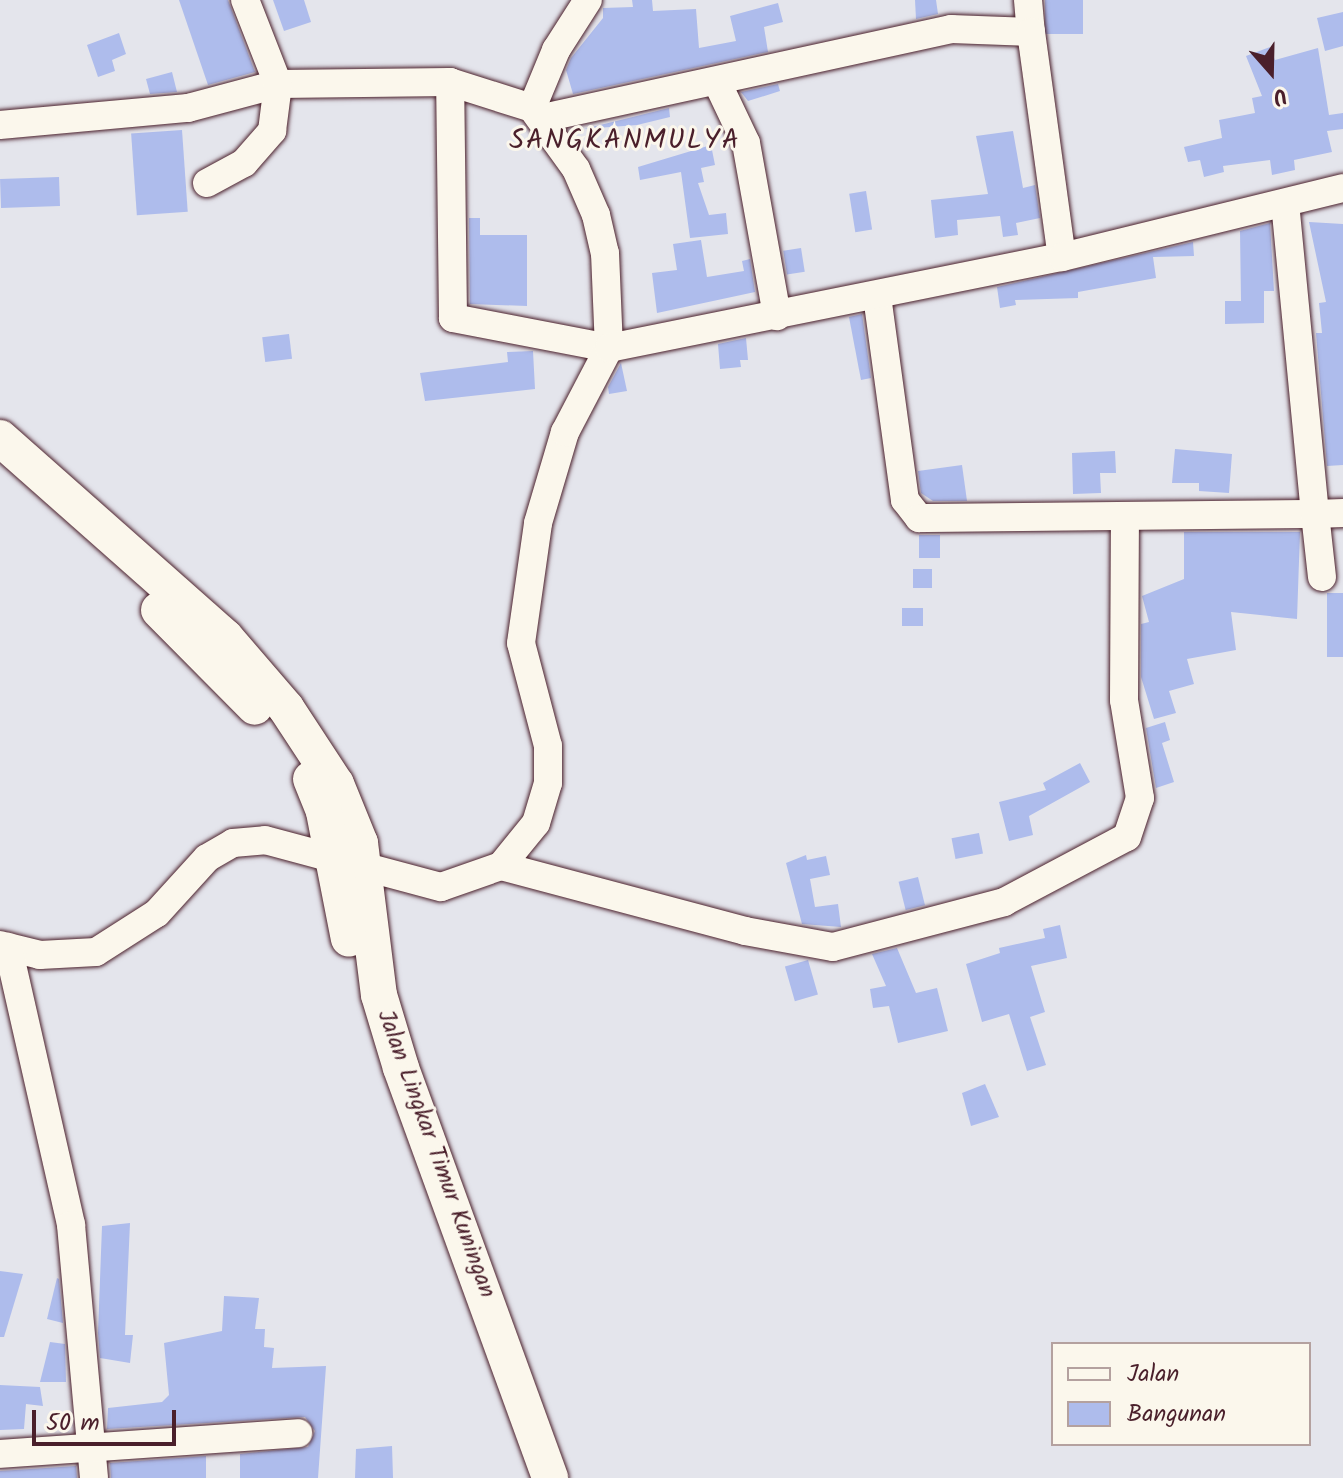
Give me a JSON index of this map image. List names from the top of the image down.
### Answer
{
  "streets": {
    "main road": ["Jalan Lingkar Timur Kuningan"]
  },
  "districts": ["SANGKANMULYA"],
  "legend": ["Jalan", "Bangunan"],
  "scale_bar": "50 m",
  "north": "bottom"
}
